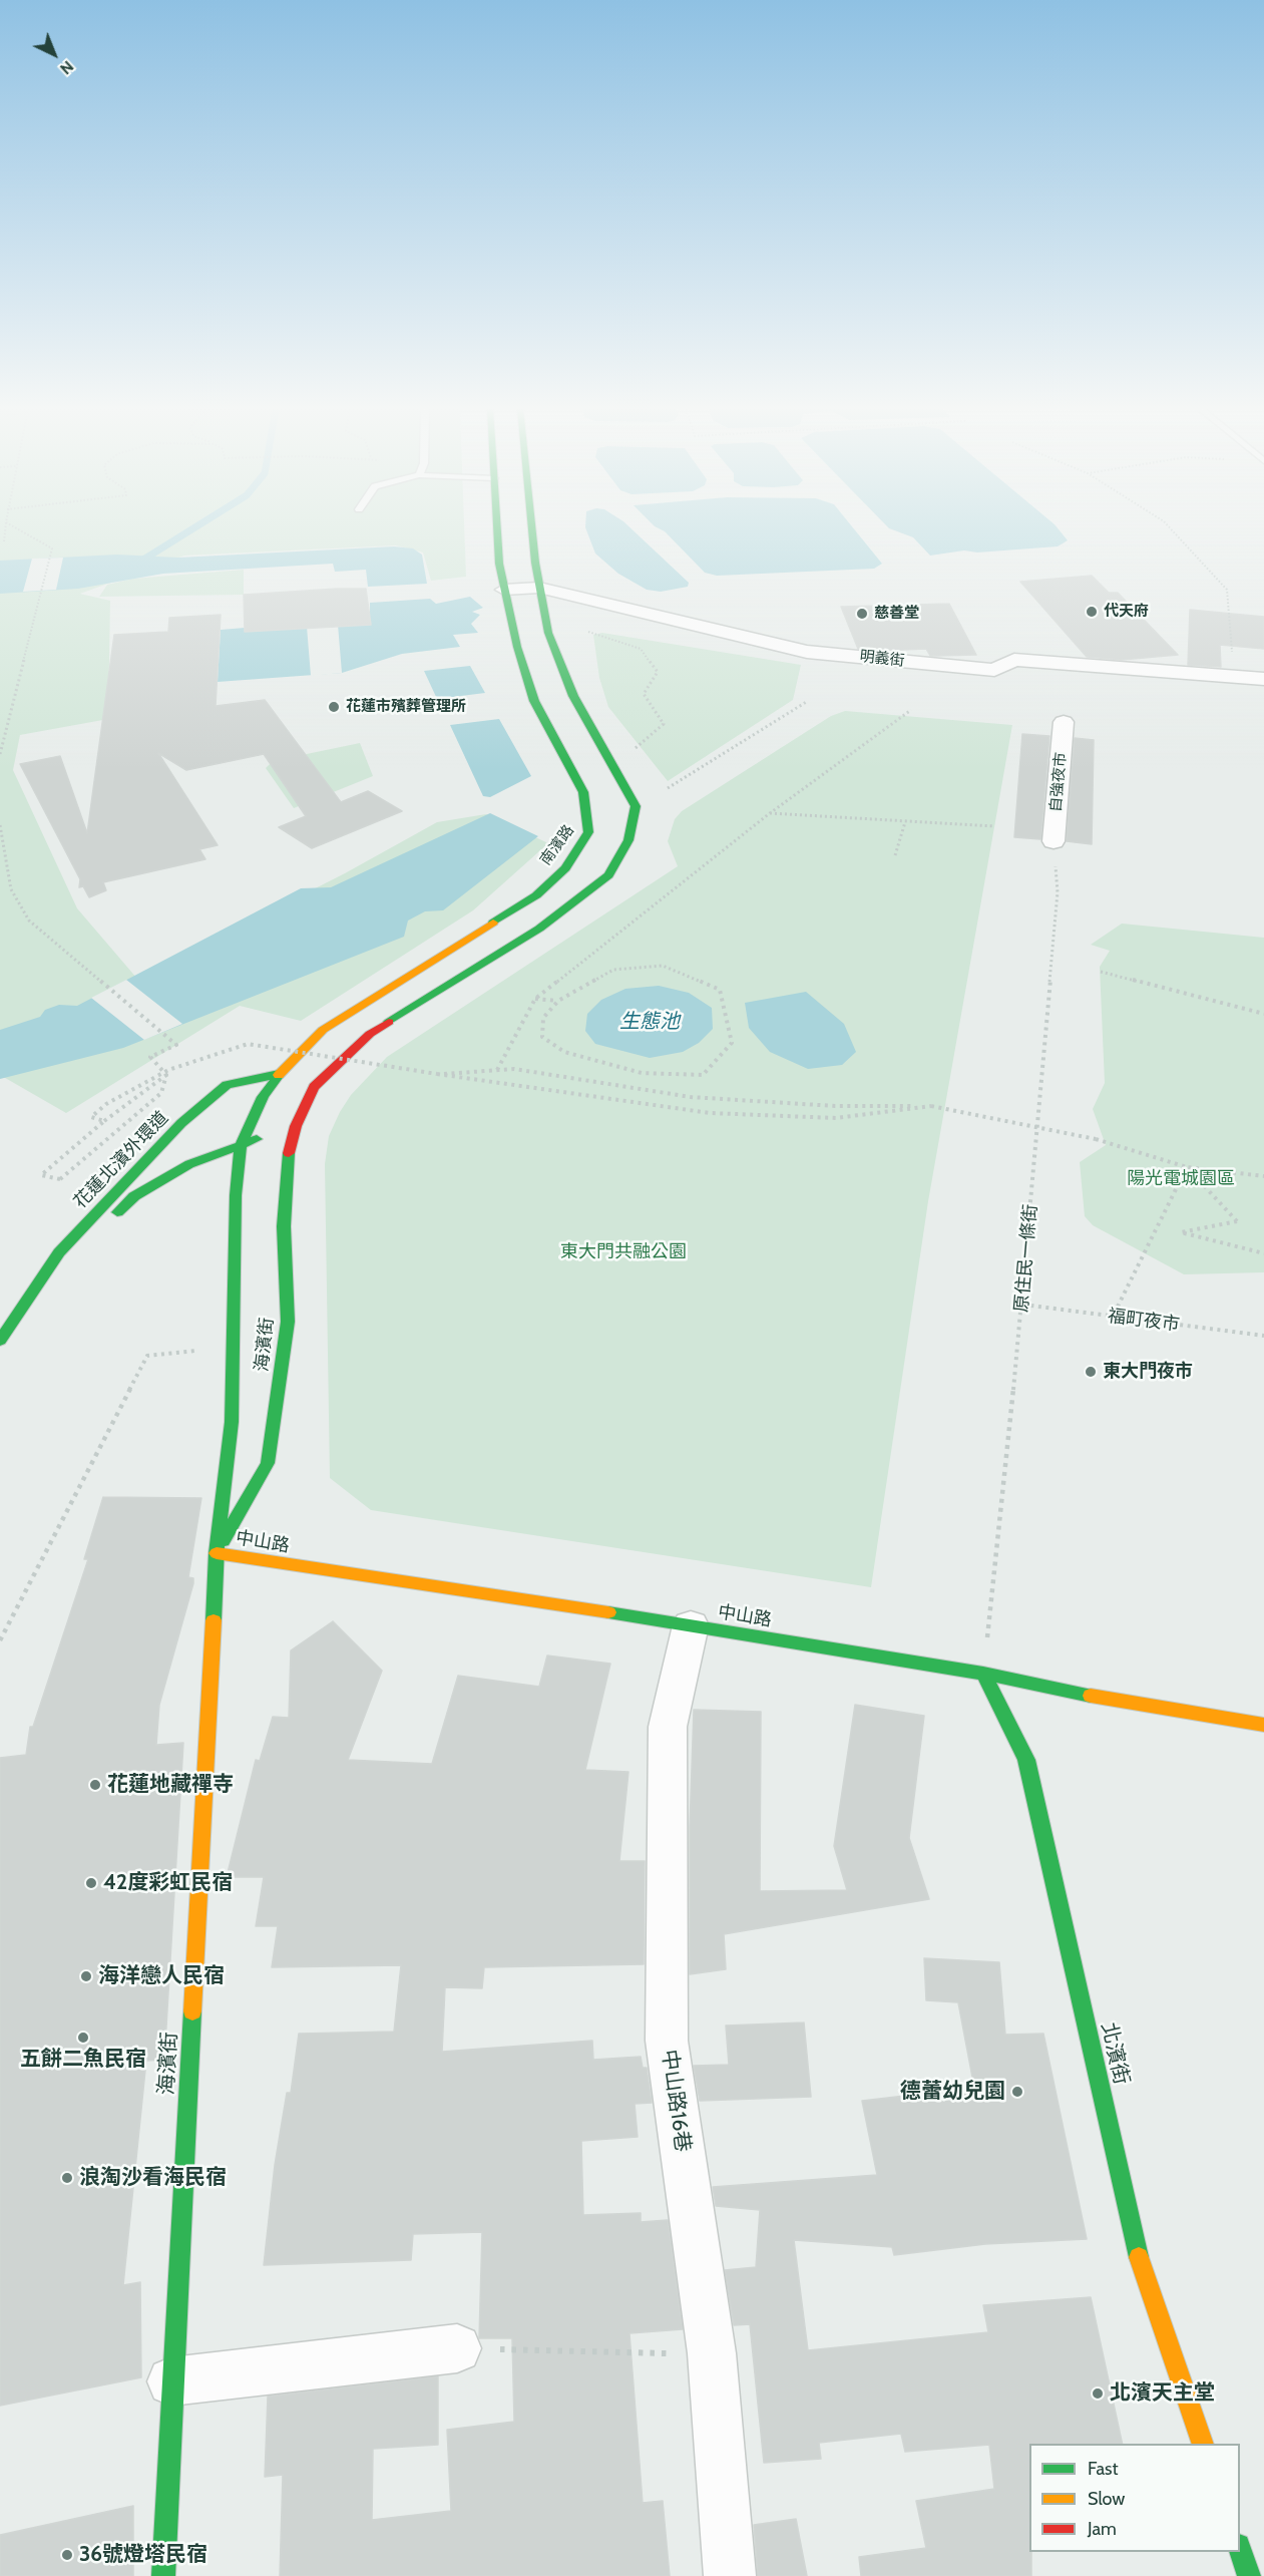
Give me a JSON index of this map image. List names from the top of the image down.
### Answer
{
  "streets": {
    "main road": [
      "南濱路",
      "花蓮北濱外環道",
      "海濱街",
      "中山路",
      "北濱街"
    ],
    "street": ["明義街", "自強夜市", "中山路16巷"],
    "path": ["原住民一條街", "福町夜市"]
  },
  "crossings": [
    ["明義街", "南濱路"],
    ["自強夜市", "原住民一條街"],
    ["南濱路", "花蓮北濱外環道"],
    ["南濱路", "海濱街"],
    ["花蓮北濱外環道", "海濱街"],
    ["原住民一條街", "福町夜市"],
    ["原住民一條街", "中山路"],
    ["原住民一條街", "北濱街"],
    ["海濱街", "中山路"],
    ["中山路", "北濱街"],
    ["中山路", "中山路16巷"]
  ],
  "water": ["生態池"],
  "parks": ["陽光電城園區", "東大門共融公園"],
  "places": [
    "代天府",
    "慈善堂",
    "花蓮市殯葬管理所",
    "東大門夜市",
    "花蓮地藏禪寺",
    "42度彩虹民宿",
    "海洋戀人民宿",
    "五餅二魚民宿",
    "德蕾幼兒園",
    "浪淘沙看海民宿",
    "北濱天主堂",
    "36號燈塔民宿"
  ],
  "legend": ["Fast", "Slow", "Jam"],
  "north": "bottom right"
}
